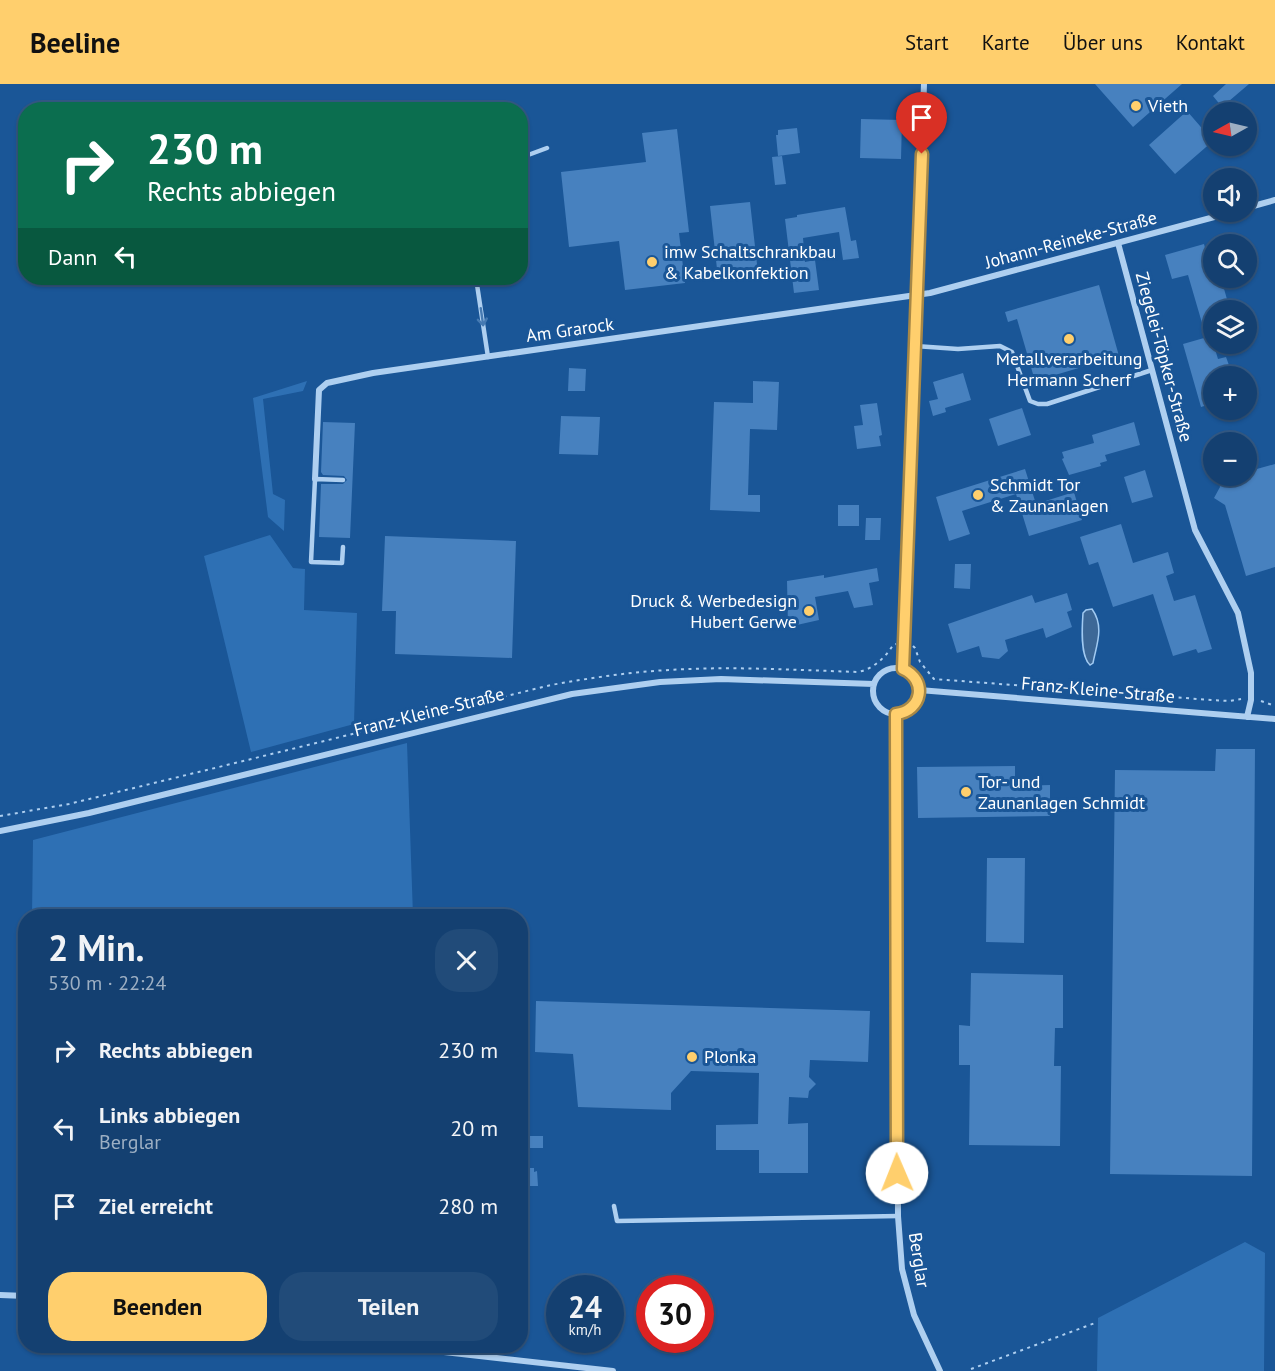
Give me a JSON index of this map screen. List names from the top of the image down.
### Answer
{
  "streets": {
    "street": [
      "Johann-Reineke-Straße",
      "Am Grarock",
      "Ziegelei-Töpker-Straße",
      "Franz-Kleine-Straße",
      "Berglar"
    ]
  },
  "crossings": [
    ["Johann-Reineke-Straße", "Am Grarock"],
    ["Johann-Reineke-Straße", "Ziegelei-Töpker-Straße"],
    ["Ziegelei-Töpker-Straße", "Franz-Kleine-Straße"],
    ["Franz-Kleine-Straße", "Berglar"]
  ],
  "places": [
    "Vieth",
    "imw Schaltschrankbau & Kabelkonfektion",
    "Metallverarbeitung Hermann Scherf",
    "Schmidt Tor & Zaunanlagen",
    "Druck & Werbedesign Hubert Gerwe",
    "Tor- und Zaunanlagen Schmidt",
    "Plonka"
  ],
  "north": "left",
  "page": {
    "header": "Beeline",
    "nav": [
      "Start",
      "Karte",
      "Über uns",
      "Kontakt"
    ],
    "map_buttons": ["+", "−"],
    "turn": ["230 m", "Rechts abbiegen"],
    "then": "Dann",
    "heading": ["2 Min.", "530 m · 22:24"],
    "list": [
      {
        "name": "Rechts abbiegen",
        "value": "230 m"
      },
      {
        "name": "Links abbiegen",
        "note": "Berglar",
        "value": "20 m"
      },
      {
        "name": "Ziel erreicht",
        "value": "280 m"
      }
    ],
    "buttons": ["Beenden", "Teilen"],
    "speed": "24 km/h",
    "limit": "30"
  }
}
